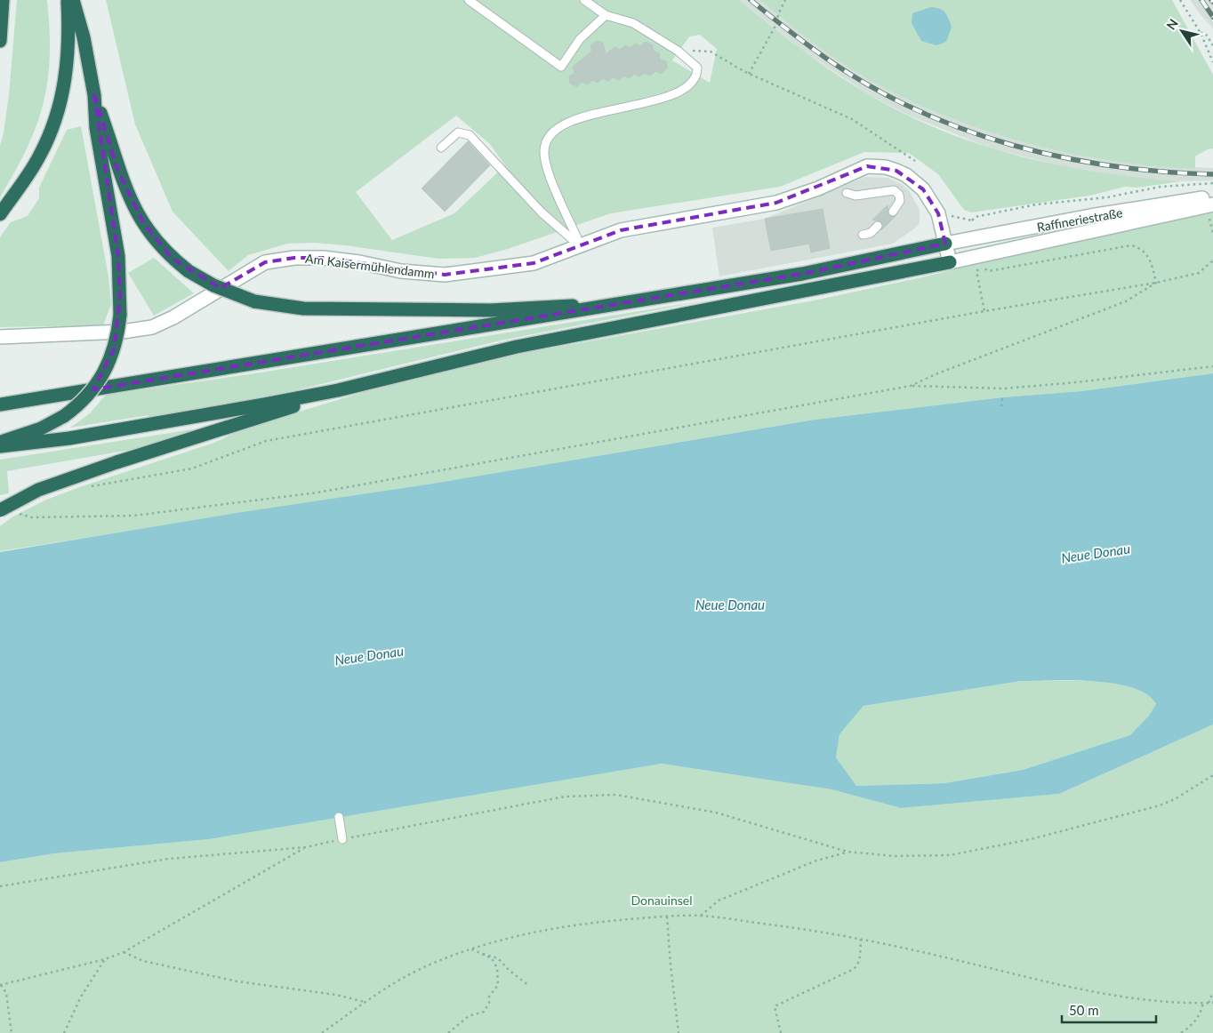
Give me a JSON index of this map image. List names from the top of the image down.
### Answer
{
  "streets": {
    "street": ["Raffineriestraße", "Am Kaisermühlendamm"]
  },
  "crossings": [
    ["Raffineriestraße", "Am Kaisermühlendamm"]
  ],
  "water": ["Neue Donau"],
  "parks": ["Donauinsel"],
  "scale_bar": "50 m",
  "north": "top left"
}
